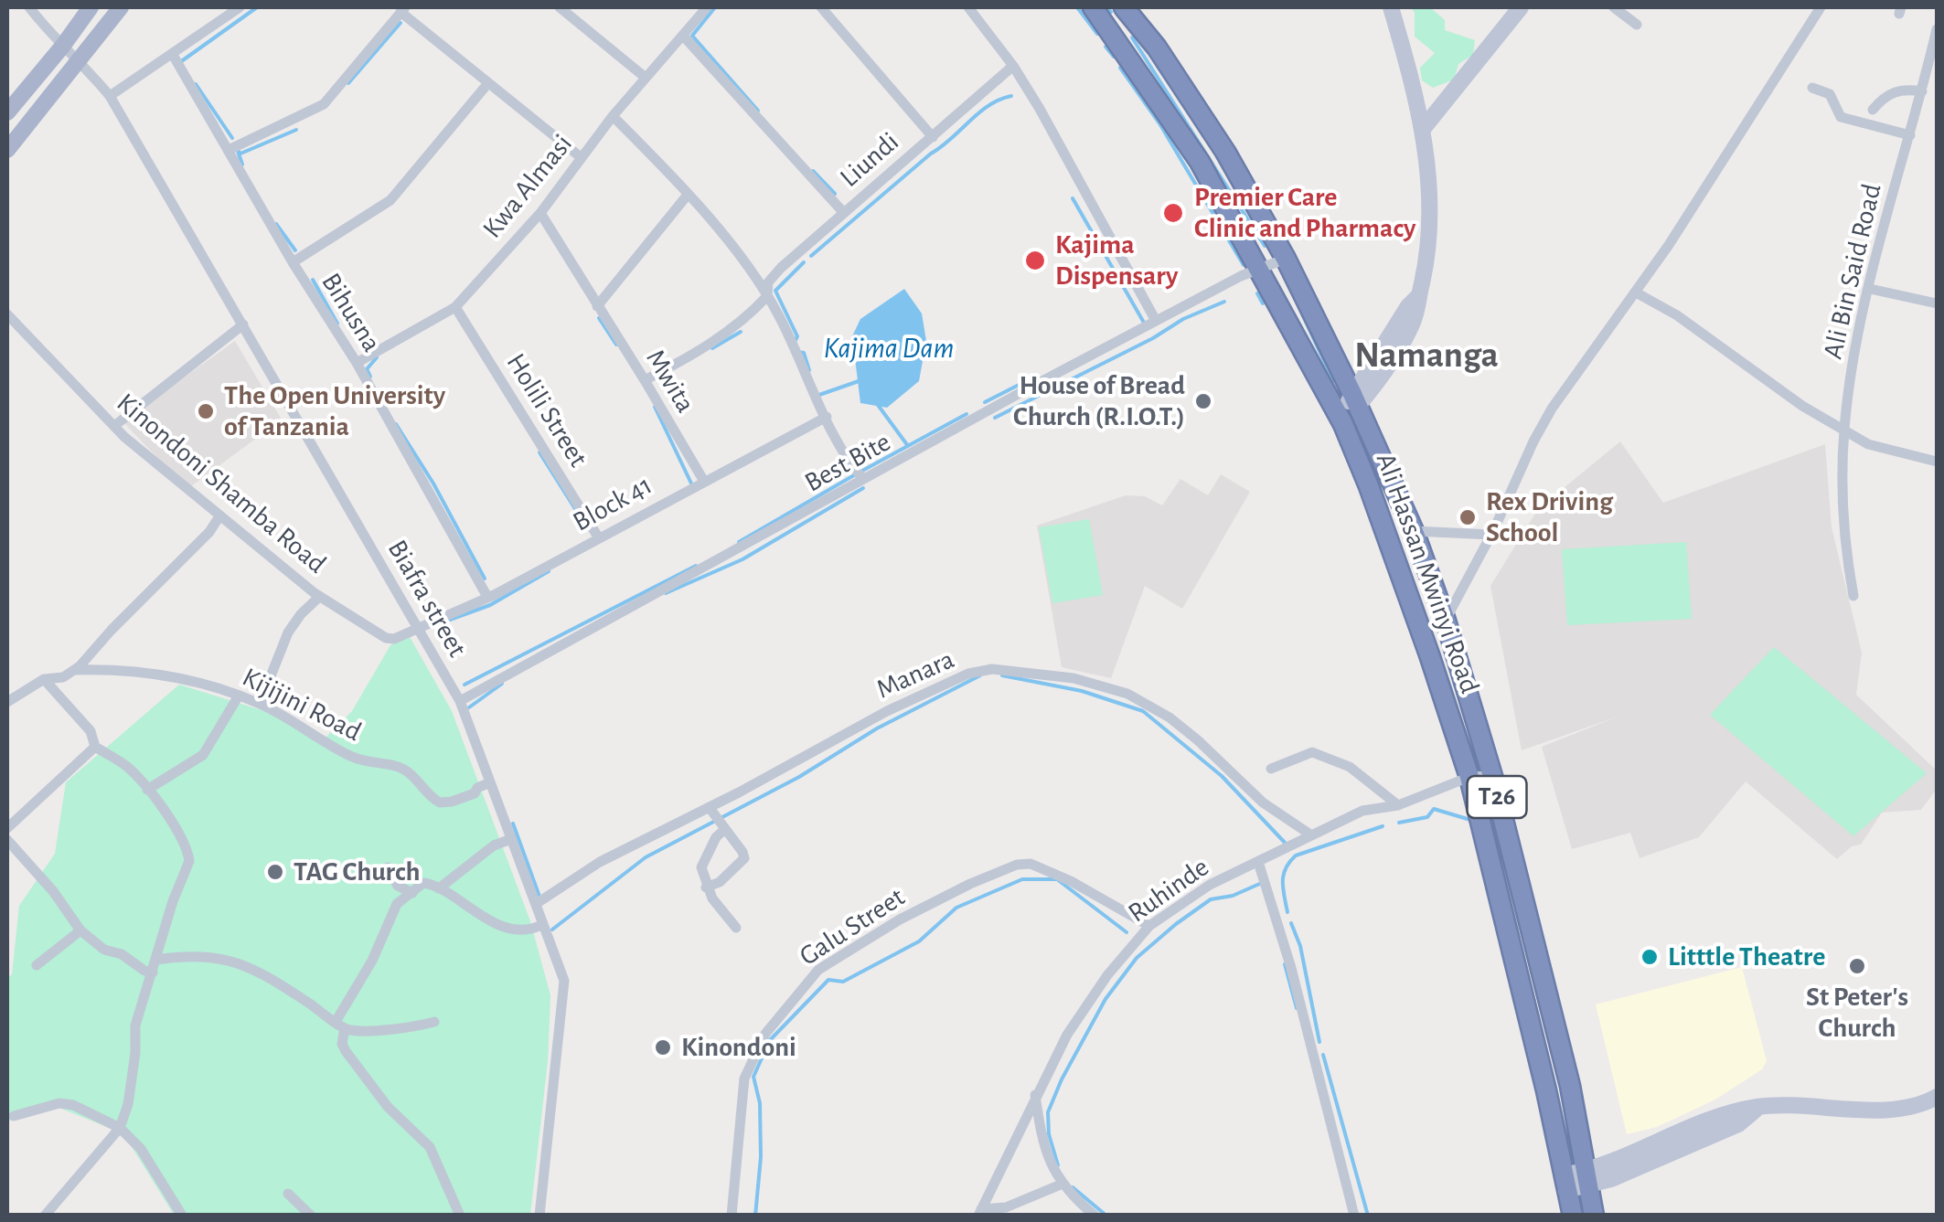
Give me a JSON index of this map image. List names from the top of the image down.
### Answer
{
  "streets": {
    "highway": ["Ali Hassan Mwinyi Road", "T26"],
    "street": [
      "Liundi",
      "Kwa Almasi",
      "Ali Bin Said Road",
      "Bihusna",
      "Mwita",
      "Holili Street",
      "Best Bite",
      "Kinondoni Shamba Road",
      "Block 41",
      "Biafra street",
      "Manara",
      "Kijijini Road",
      "Ruhinde",
      "Galu Street"
    ]
  },
  "crossings": [
    ["Liundi", "Mwita"],
    ["Kwa Almasi", "Bihusna"],
    ["Kwa Almasi", "Mwita"],
    ["Kwa Almasi", "Holili Street"],
    ["Bihusna", "Block 41"],
    ["Mwita", "Block 41"],
    ["Holili Street", "Block 41"],
    ["Best Bite", "Ali Hassan Mwinyi Road"],
    ["Best Bite", "Biafra street"],
    ["Kinondoni Shamba Road", "Block 41"],
    ["Kinondoni Shamba Road", "Kijijini Road"],
    ["Block 41", "Biafra street"],
    ["Ali Hassan Mwinyi Road", "Ruhinde"],
    ["Biafra street", "Manara"],
    ["Biafra street", "Kijijini Road"],
    ["Manara", "Ruhinde"],
    ["Ruhinde", "Galu Street"]
  ],
  "districts": ["Namanga"],
  "water": ["Kajima Dam"],
  "places": [
    "Premier Care Clinic and Pharmacy",
    "Kajima Dispensary",
    "House of Bread Church (R.I.O.T.)",
    "The Open University of Tanzania",
    "Rex Driving School",
    "TAG Church",
    "Litttle Theatre",
    "St Peter's Church",
    "Kinondoni"
  ]
}
